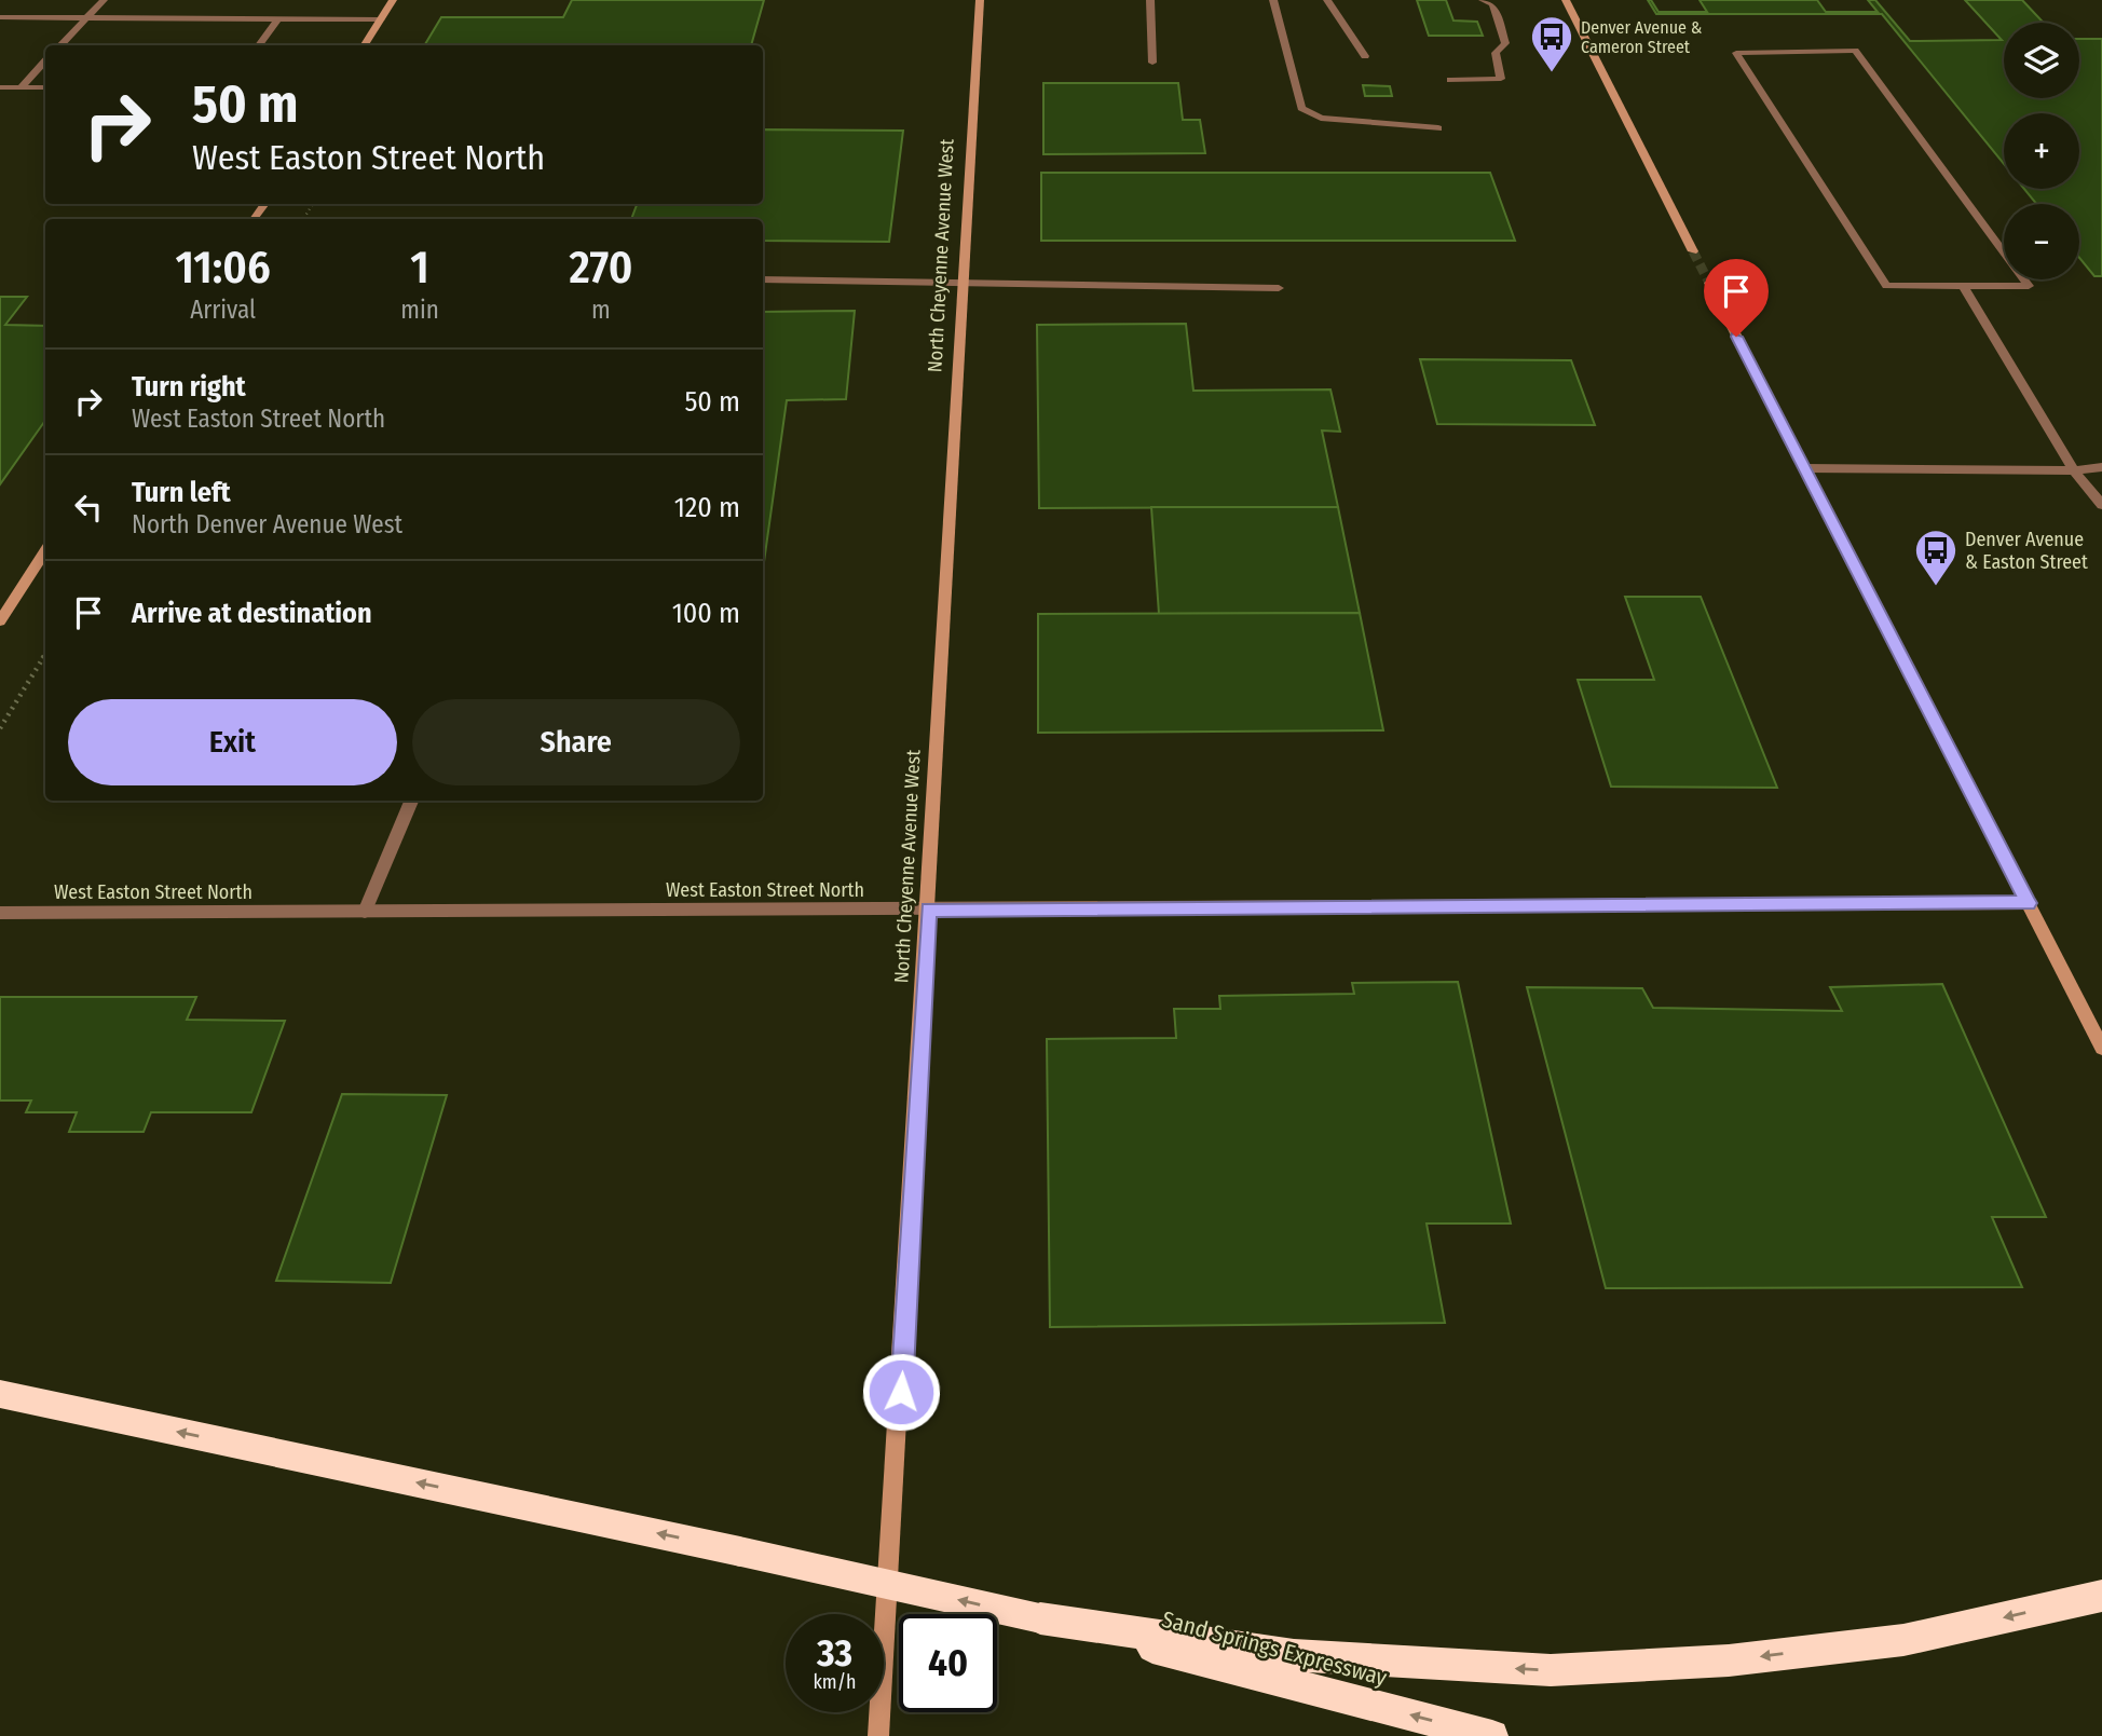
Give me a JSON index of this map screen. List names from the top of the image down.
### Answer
{
  "streets": {
    "highway": ["Sand Springs Expressway"],
    "street": ["North Cheyenne Avenue West", "West Easton Street North"]
  },
  "crossings": [
    ["North Cheyenne Avenue West", "West Easton Street North"]
  ],
  "places": {
    "bus stop": ["Denver Avenue & Cameron Street", "Denver Avenue & Easton Street"]
  },
  "page": {
    "map_buttons": ["+", "−"],
    "turn": ["50 m", "West Easton Street North"],
    "eta": [
      "11:06",
      "Arrival",
      "1",
      "min",
      "270",
      "m"
    ],
    "list": [
      {
        "name": "Turn right",
        "note": "West Easton Street North",
        "value": "50 m"
      },
      {
        "name": "Turn left",
        "note": "North Denver Avenue West",
        "value": "120 m"
      },
      {
        "name": "Arrive at destination",
        "value": "100 m"
      }
    ],
    "buttons": ["Exit", "Share"],
    "speed": "33 km/h",
    "limit": "40"
  }
}
